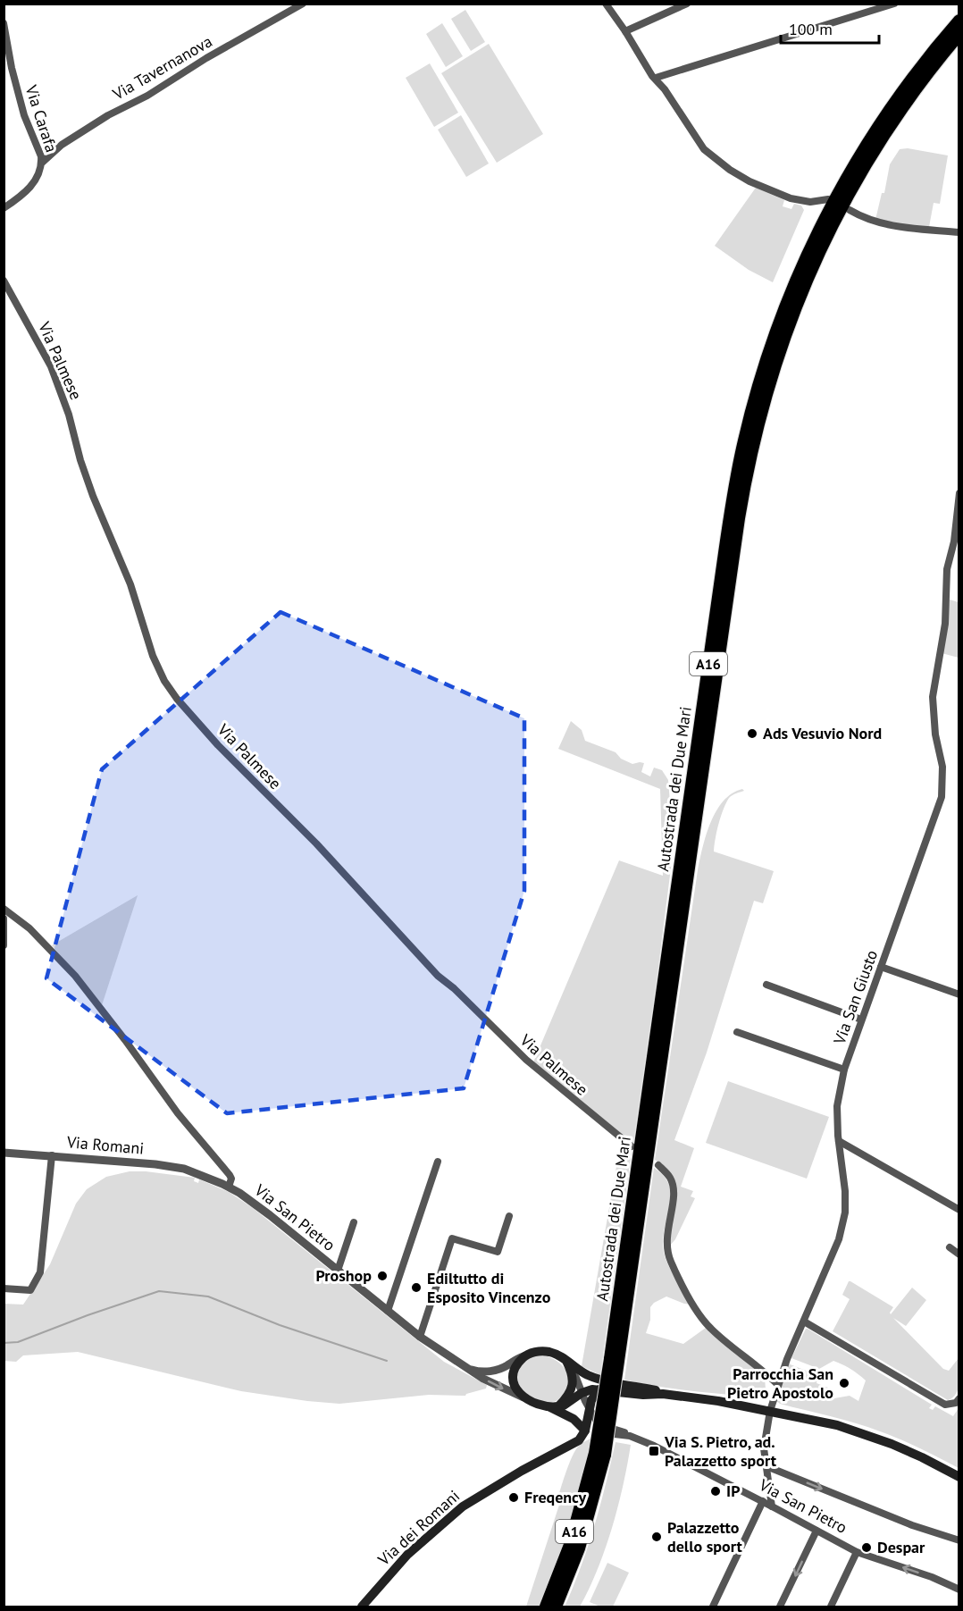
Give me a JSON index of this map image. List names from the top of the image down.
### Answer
{
  "streets": {
    "highway": ["A16", "Autostrada dei Due Mari"],
    "main road": ["Via dei Romani"],
    "street": [
      "Via Tavernanova",
      "Via Carafa",
      "Via Palmese",
      "Via San Giusto",
      "Via Romani",
      "Via San Pietro"
    ]
  },
  "crossings": [
    ["Via Tavernanova", "Via Carafa"],
    ["Via San Giusto", "Via San Pietro"],
    ["Via Romani", "Via San Pietro"],
    ["Via San Pietro", "Via dei Romani"]
  ],
  "places": {
    "other": [
      "Ads Vesuvio Nord",
      "Proshop",
      "Ediltutto di Esposito Vincenzo",
      "Parrocchia San Pietro Apostolo",
      "IP",
      "Freqency",
      "Palazzetto dello sport",
      "Despar"
    ],
    "transit": ["Via S. Pietro, ad. Palazzetto sport"]
  },
  "scale_bar": "100 m"
}
